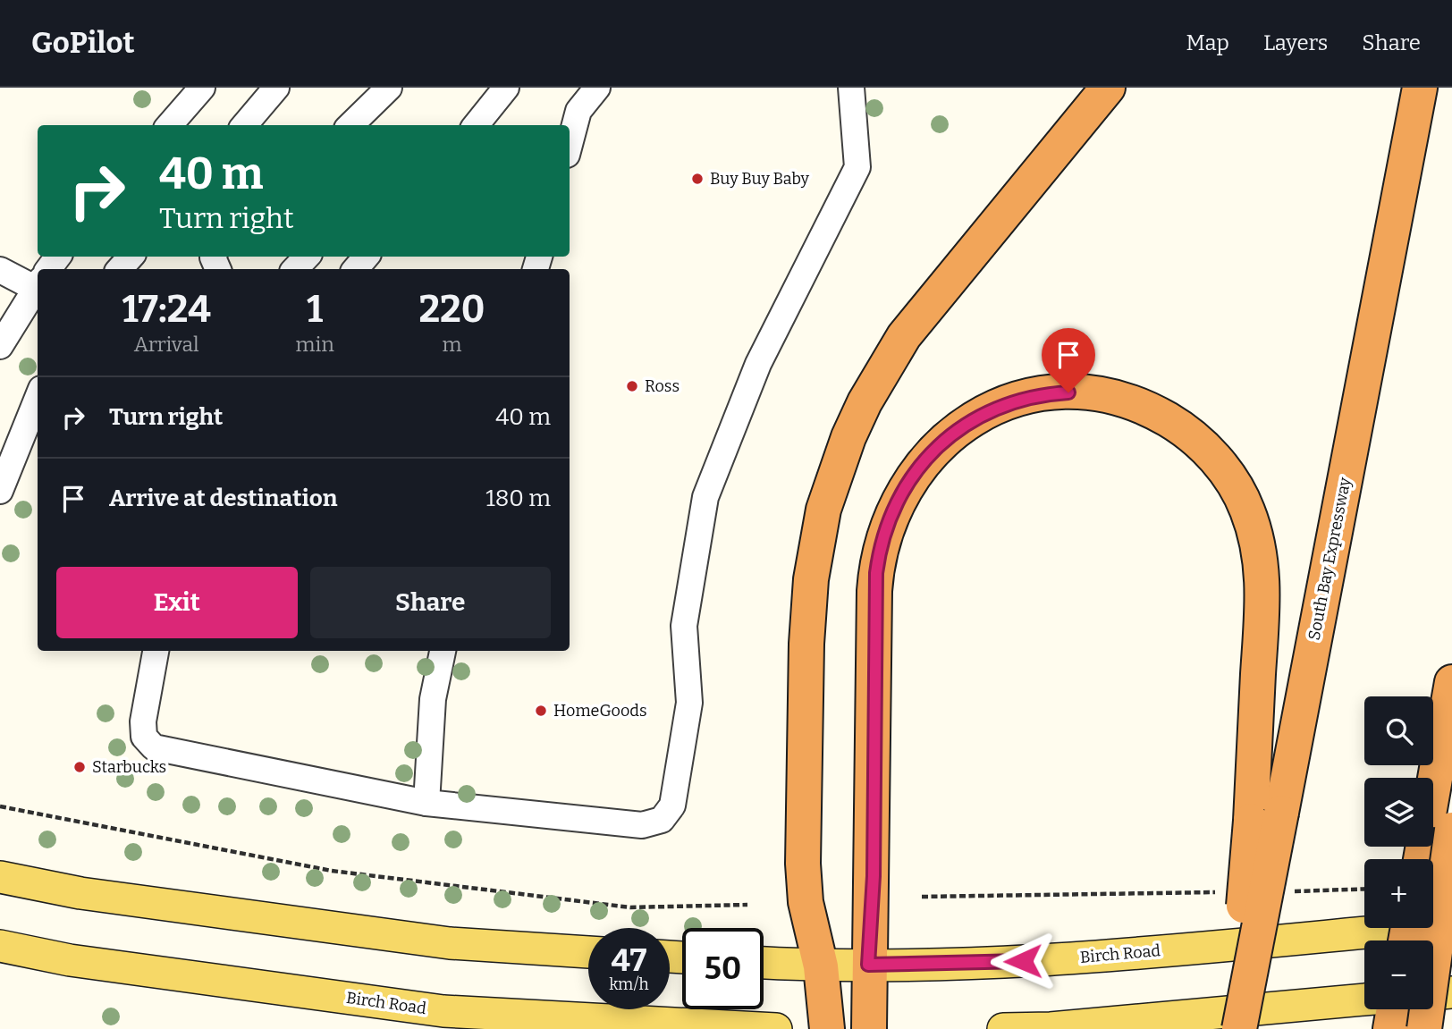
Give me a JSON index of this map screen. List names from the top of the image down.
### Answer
{
  "streets": {
    "highway": ["South Bay Expressway"],
    "main road": ["Birch Road"]
  },
  "places": [
    "Buy Buy Baby",
    "Ross",
    "HomeGoods",
    "Starbucks"
  ],
  "page": {
    "header": "GoPilot",
    "nav": ["Map", "Layers", "Share"],
    "turn": ["40 m", "Turn right"],
    "eta": [
      "17:24",
      "Arrival",
      "1",
      "min",
      "220",
      "m"
    ],
    "list": [
      {
        "name": "Turn right",
        "value": "40 m"
      },
      {
        "name": "Arrive at destination",
        "value": "180 m"
      }
    ],
    "buttons": ["Exit", "Share"],
    "map_buttons": ["+", "−"],
    "speed": "47 km/h",
    "limit": "50"
  }
}
